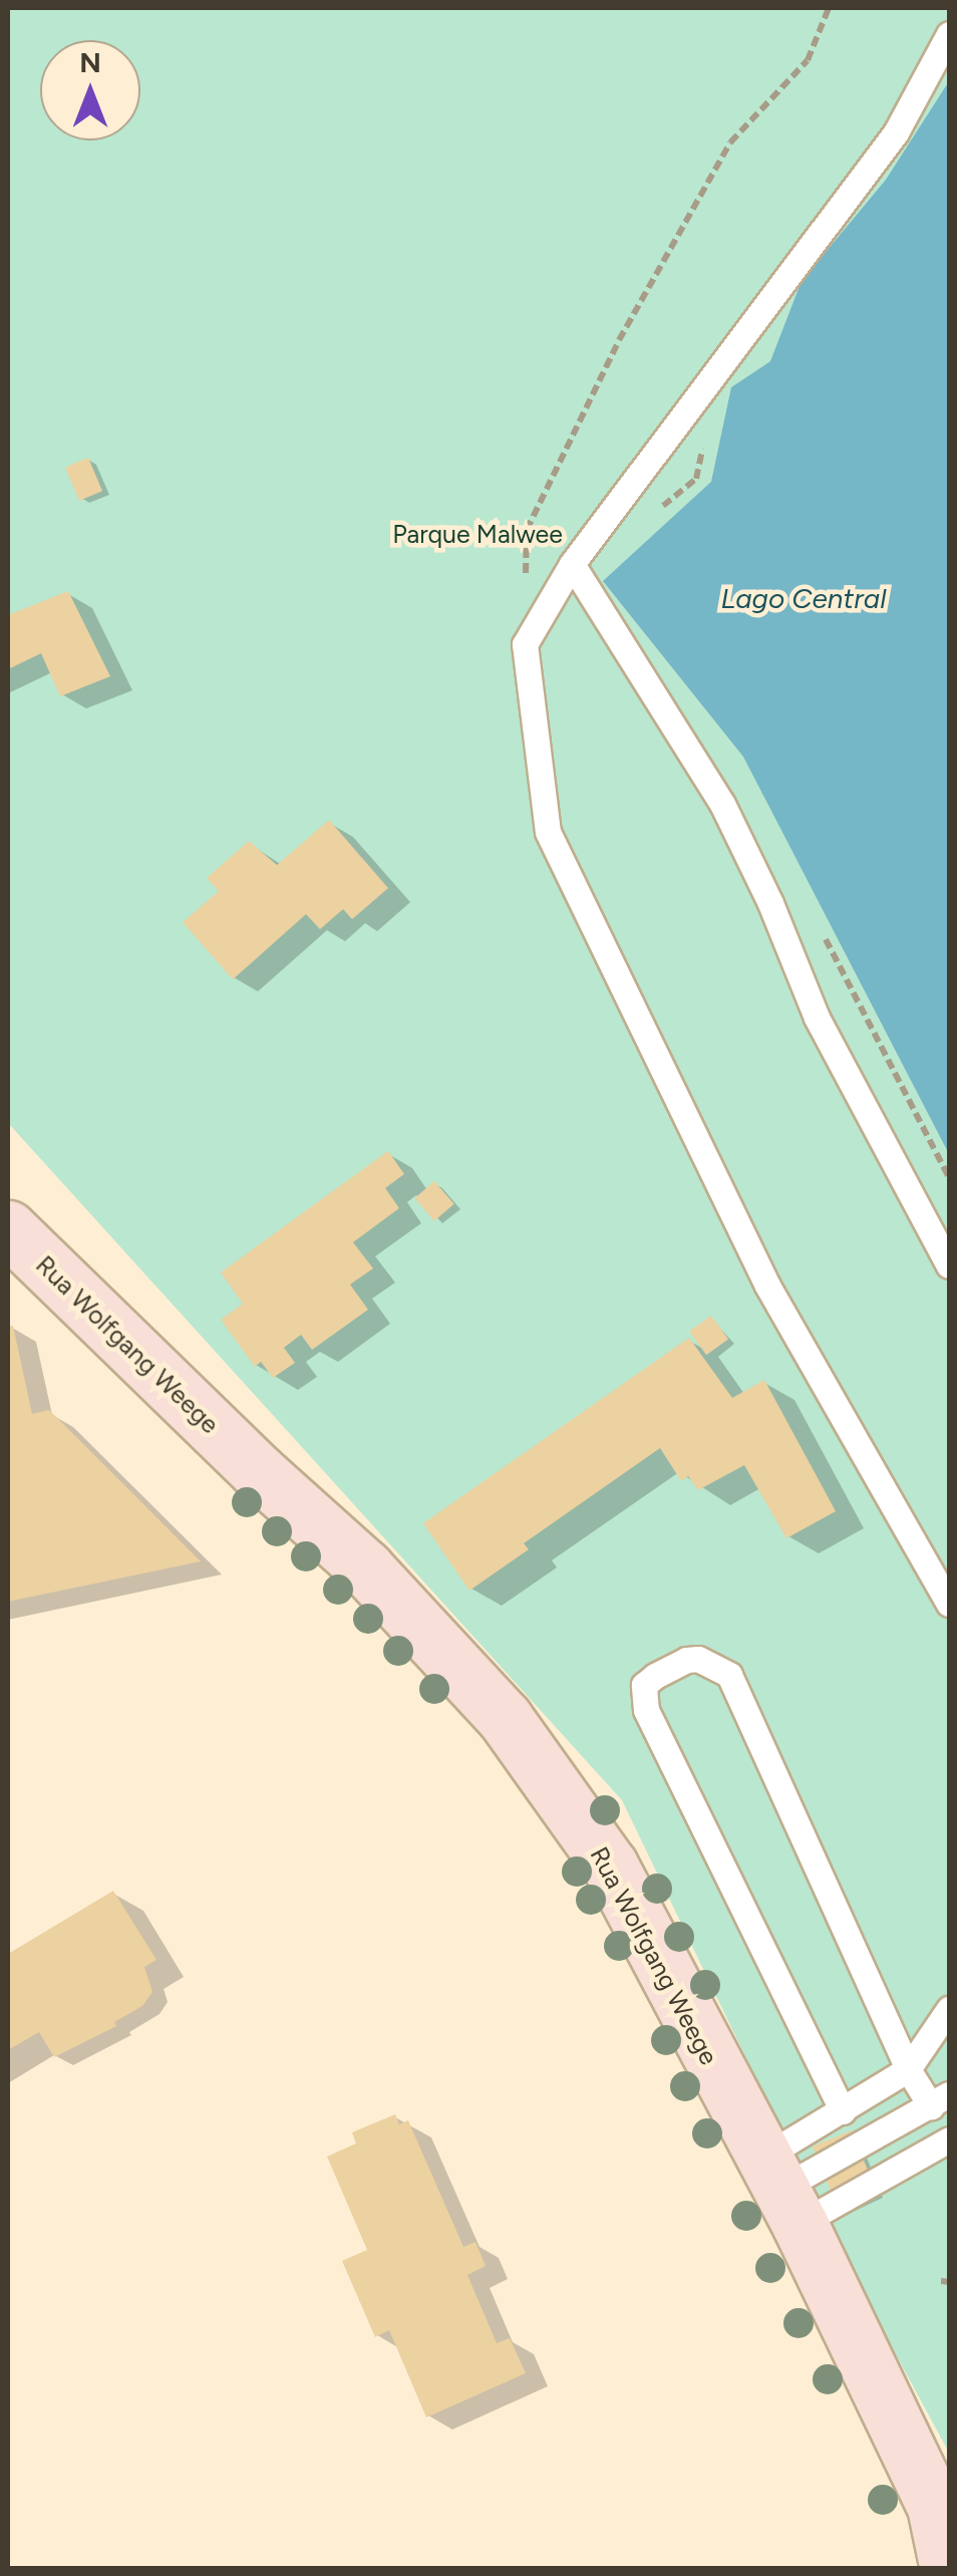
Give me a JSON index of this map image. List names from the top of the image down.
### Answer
{
  "streets": {
    "street": ["Rua Wolfgang Weege"]
  },
  "water": ["Lago Central"],
  "parks": ["Parque Malwee"],
  "north": "top"
}
